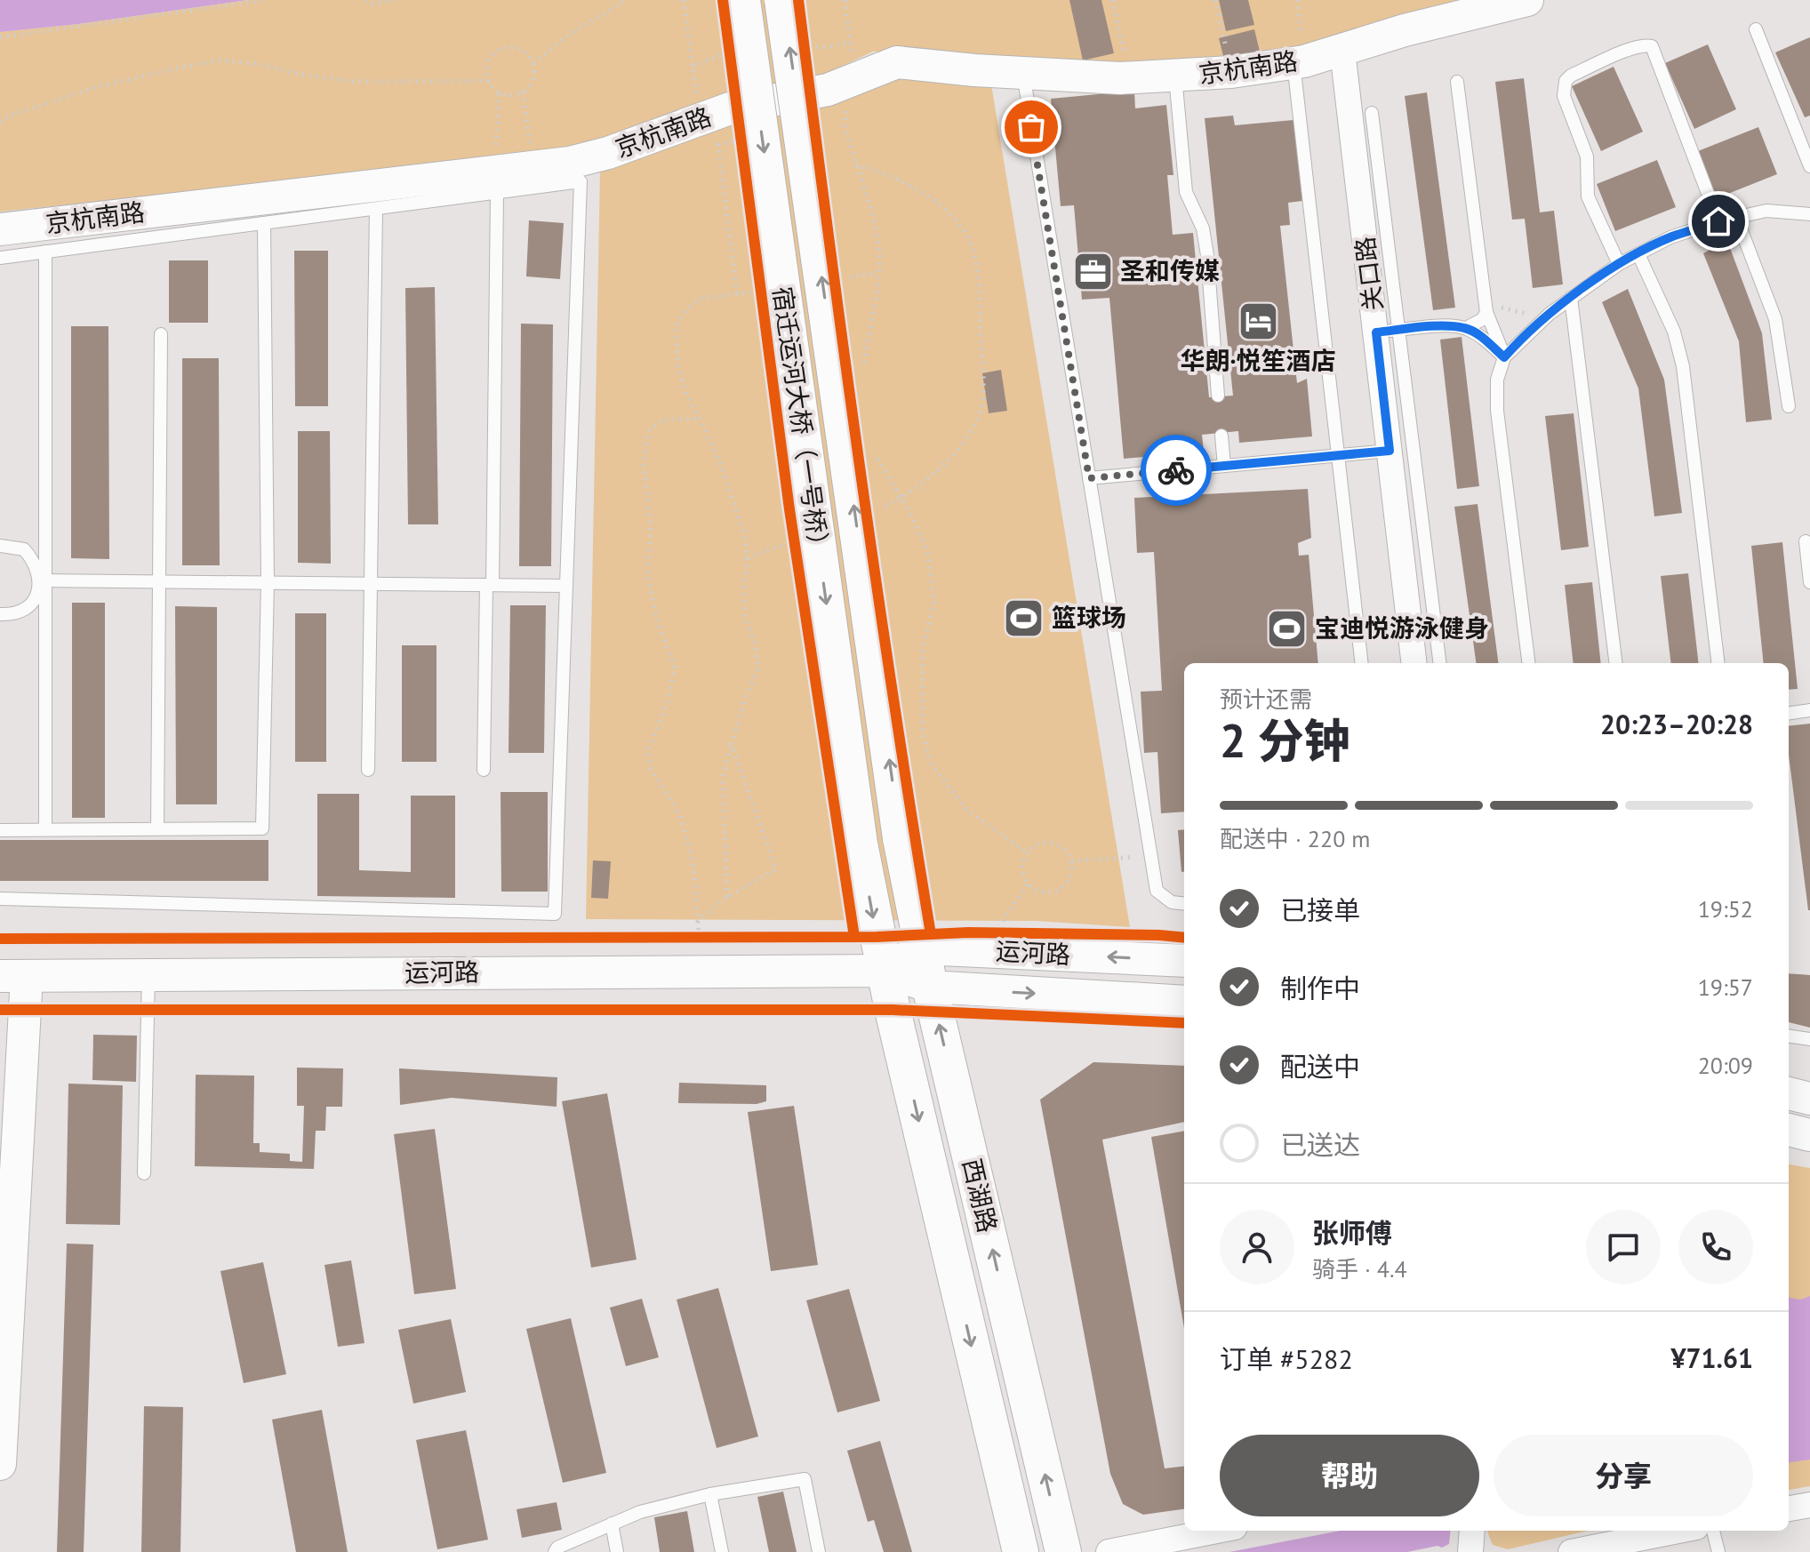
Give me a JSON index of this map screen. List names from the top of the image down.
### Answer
{
  "streets": {
    "main road": ["宿迁运河大桥（一号桥）", "西湖路"],
    "street": ["京杭南路", "关口路", "运河路"]
  },
  "crossings": [
    ["京杭南路", "关口路"],
    ["宿迁运河大桥（一号桥）", "西湖路"],
    ["运河路", "西湖路"]
  ],
  "places": {
    "office": ["圣和传媒"],
    "hotel": ["华朗·悦笙酒店"],
    "sports": ["篮球场", "宝迪悦游泳健身"]
  },
  "page": {
    "heading": ["2 分钟", "预计还需", "20:23–20:28"],
    "panel": [
      "张师傅",
      "骑手 · 4.4",
      "订单 #5282",
      "¥71.61"
    ],
    "bar": "配送中 · 220 m",
    "list": [
      ["已接单", "19:52"],
      ["制作中", "19:57"],
      ["配送中", "20:09"],
      "已送达"
    ],
    "buttons": ["帮助", "分享"]
  }
}
